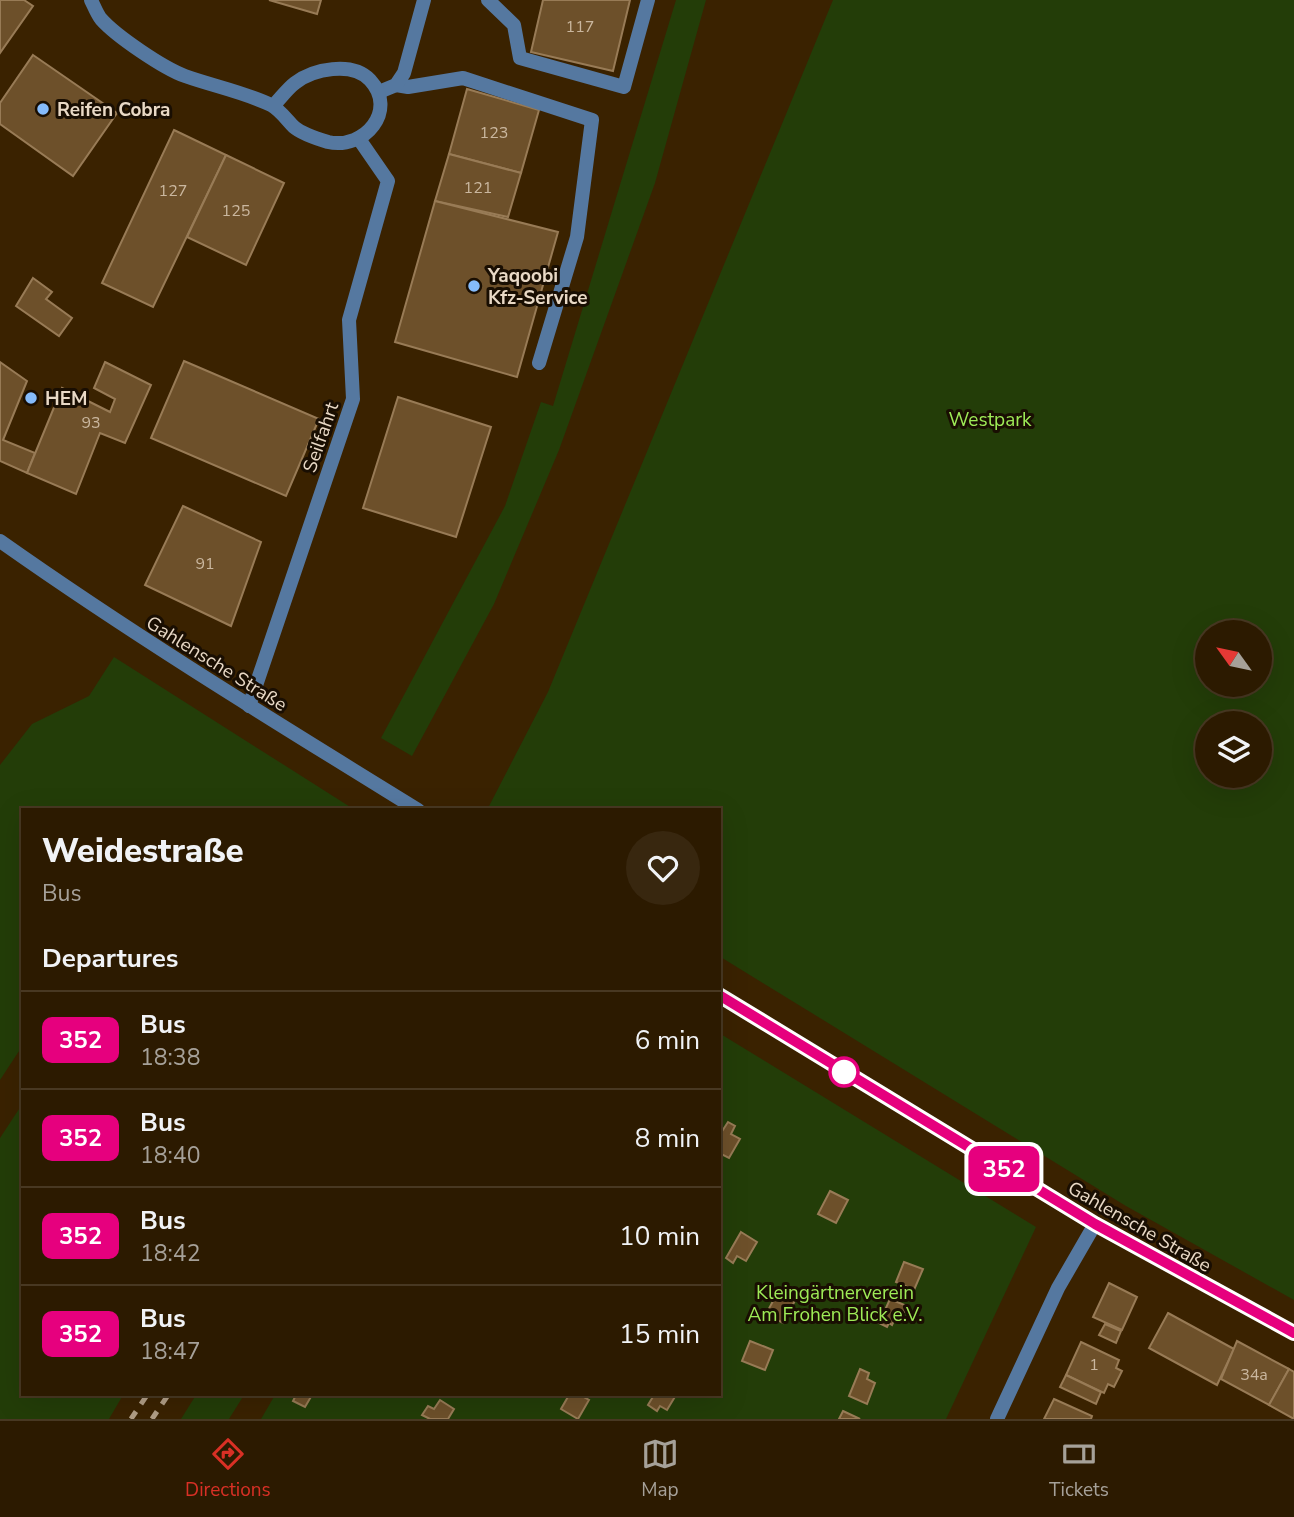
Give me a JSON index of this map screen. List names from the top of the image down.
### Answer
{
  "streets": {
    "street": ["Seilfahrt", "Gahlensche Straße"]
  },
  "crossings": [
    ["Seilfahrt", "Gahlensche Straße"]
  ],
  "parks": ["Westpark", "Kleingärtnerverein Am Frohen Blick e.V."],
  "places": ["Reifen Cobra", "Yaqoobi Kfz-Service", "HEM"],
  "lines": ["bus line 352"],
  "house_numbers": [
    "117",
    "123",
    "121",
    "127",
    "125",
    "93",
    "91",
    "1",
    "34a"
  ],
  "north": "top left",
  "page": {
    "on_map": "352",
    "heading": [
      ["Weidestraße", "Bus"],
      "Departures"
    ],
    "list": [
      {
        "mark": "352",
        "name": "Bus",
        "note": "18:38",
        "value": "6 min"
      },
      {
        "mark": "352",
        "name": "Bus",
        "note": "18:40",
        "value": "8 min"
      },
      {
        "mark": "352",
        "name": "Bus",
        "note": "18:42",
        "value": "10 min"
      },
      {
        "mark": "352",
        "name": "Bus",
        "note": "18:47",
        "value": "15 min"
      }
    ],
    "tabs": ["Directions", "Map", "Tickets"]
  }
}
